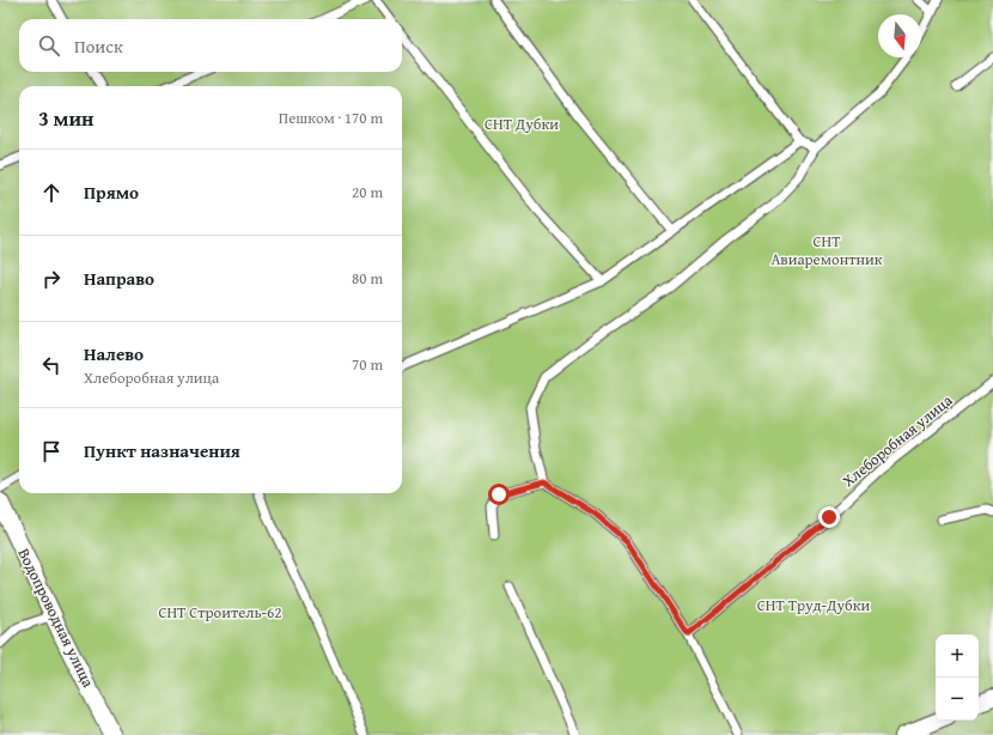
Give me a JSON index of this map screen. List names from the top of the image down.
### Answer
{
  "streets": {
    "street": ["Водопроводная улица"],
    "lane": ["Хлеборобная улица"]
  },
  "parks": [
    "СНТ Дубки",
    "СНТ Авиаремонтник",
    "СНТ Труд-Дубки",
    "СНТ Строитель-62"
  ],
  "north": "bottom",
  "page": {
    "search": "Поиск",
    "heading": ["3 мин", "Пешком · 170 m"],
    "list": [
      ["Прямо", "20 m"],
      ["Направо", "80 m"],
      ["Налево", "Хлеборобная улица", "70 m"],
      "Пункт назначения"
    ],
    "map_buttons": ["+", "−"]
  }
}
